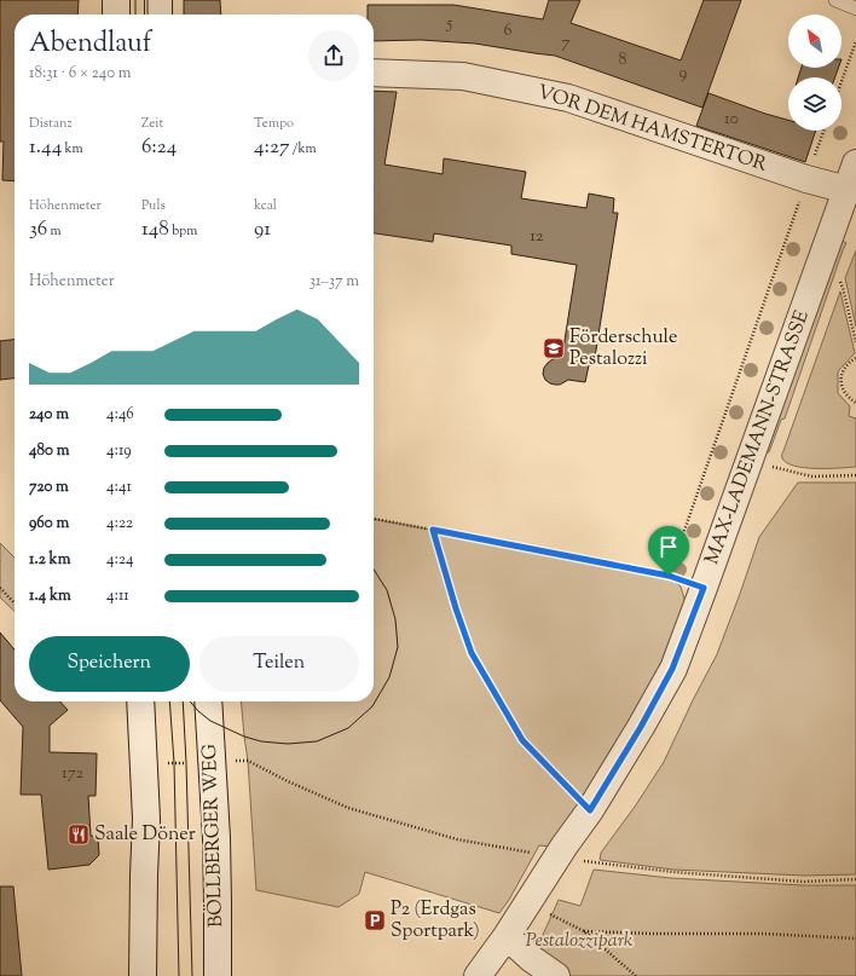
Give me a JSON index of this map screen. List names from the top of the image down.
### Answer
{
  "streets": {
    "street": ["VOR DEM HAMSTERTOR", "MAX-LADEMANN-STRASSE", "BÖLLBERGER WEG"]
  },
  "crossings": [
    ["VOR DEM HAMSTERTOR", "MAX-LADEMANN-STRASSE"]
  ],
  "parks": ["Pestalozzipark"],
  "places": {
    "school or university": ["Förderschule Pestalozzi"],
    "restaurant": ["Saale Döner"],
    "parking": ["P2 (Erdgas Sportpark)"]
  },
  "house_numbers": [
    "5",
    "6",
    "7",
    "8",
    "9",
    "10",
    "12",
    "172"
  ],
  "north": "top left",
  "page": {
    "heading": ["Abendlauf", "18:31 · 6 × 240 m"],
    "stats": [
      ["Distanz", "1.44 km"],
      ["Zeit", "6:24"],
      ["Tempo", "4:27 /km"],
      ["Höhenmeter", "36 m"],
      ["Puls", "148 bpm"],
      ["kcal", "91"]
    ],
    "chart": ["Höhenmeter", "31–37 m"],
    "list": [
      {
        "name": "240 m",
        "note": "4:46"
      },
      {
        "name": "480 m",
        "note": "4:19"
      },
      {
        "name": "720 m",
        "note": "4:41"
      },
      {
        "name": "960 m",
        "note": "4:22"
      },
      {
        "name": "1.2 km",
        "note": "4:24"
      },
      {
        "name": "1.4 km",
        "note": "4:11"
      }
    ],
    "buttons": ["Speichern", "Teilen"]
  }
}
